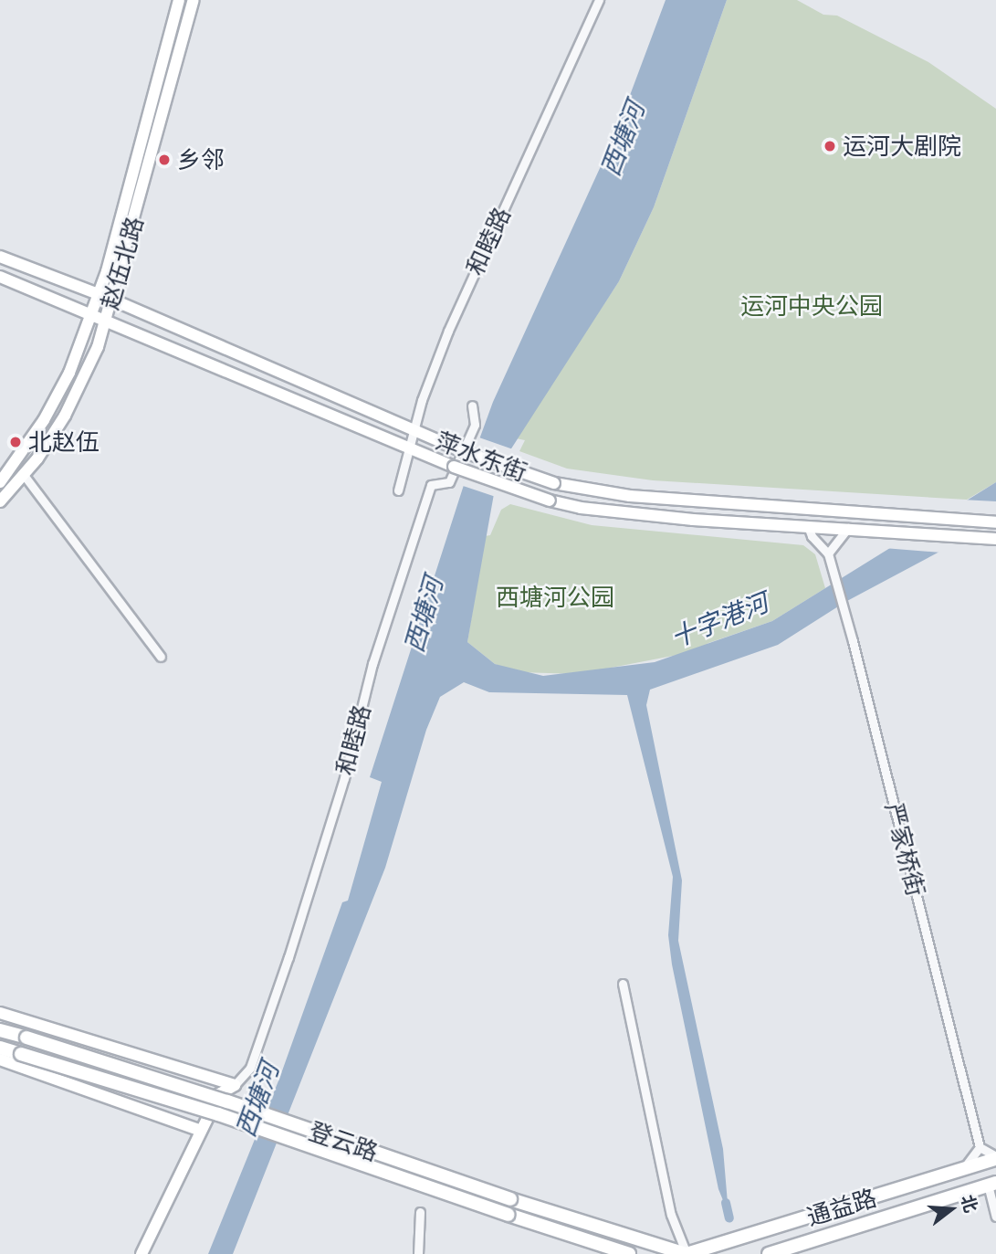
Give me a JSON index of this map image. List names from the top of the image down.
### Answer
{
  "streets": {
    "main road": [
      "赵伍北路",
      "萍水东街",
      "登云路",
      "通益路"
    ],
    "street": ["和睦路", "严家桥街"]
  },
  "crossings": [
    ["和睦路", "萍水东街"],
    ["赵伍北路", "萍水东街"],
    ["萍水东街", "严家桥街"],
    ["登云路", "通益路"]
  ],
  "water": ["西塘河", "十字港河"],
  "parks": ["运河中央公园", "西塘河公园"],
  "places": ["运河大剧院", "乡邻", "北赵伍"],
  "north": "right"
}
